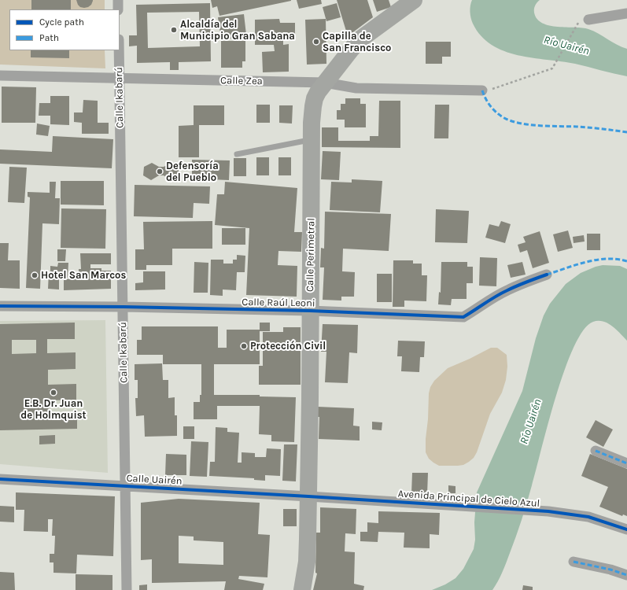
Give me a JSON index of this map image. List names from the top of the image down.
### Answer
{
  "streets": {
    "highway": ["Calle Perimetral"],
    "street": [
      "Calle Zea",
      "Calle Ikabarú",
      "Calle Raúl Leoni",
      "Calle Uairén",
      "Avenida Principal de Cielo Azul"
    ]
  },
  "crossings": [
    ["Calle Zea", "Calle Ikabarú"],
    ["Calle Zea", "Calle Perimetral"],
    ["Calle Ikabarú", "Calle Raúl Leoni"],
    ["Calle Ikabarú", "Calle Uairén"],
    ["Calle Perimetral", "Calle Raúl Leoni"],
    ["Calle Perimetral", "Calle Uairén"],
    ["Calle Perimetral", "Avenida Principal de Cielo Azul"],
    ["Calle Uairén", "Avenida Principal de Cielo Azul"]
  ],
  "water": ["Río Uairén"],
  "places": [
    "Alcaldía del Municipio Gran Sabana",
    "Capilla de San Francisco",
    "Defensoría del Pueblo",
    "Hotel San Marcos",
    "Protección Civil",
    "E.B. Dr. Juan de Holmquist"
  ],
  "legend": ["Cycle path", "Path"]
}
